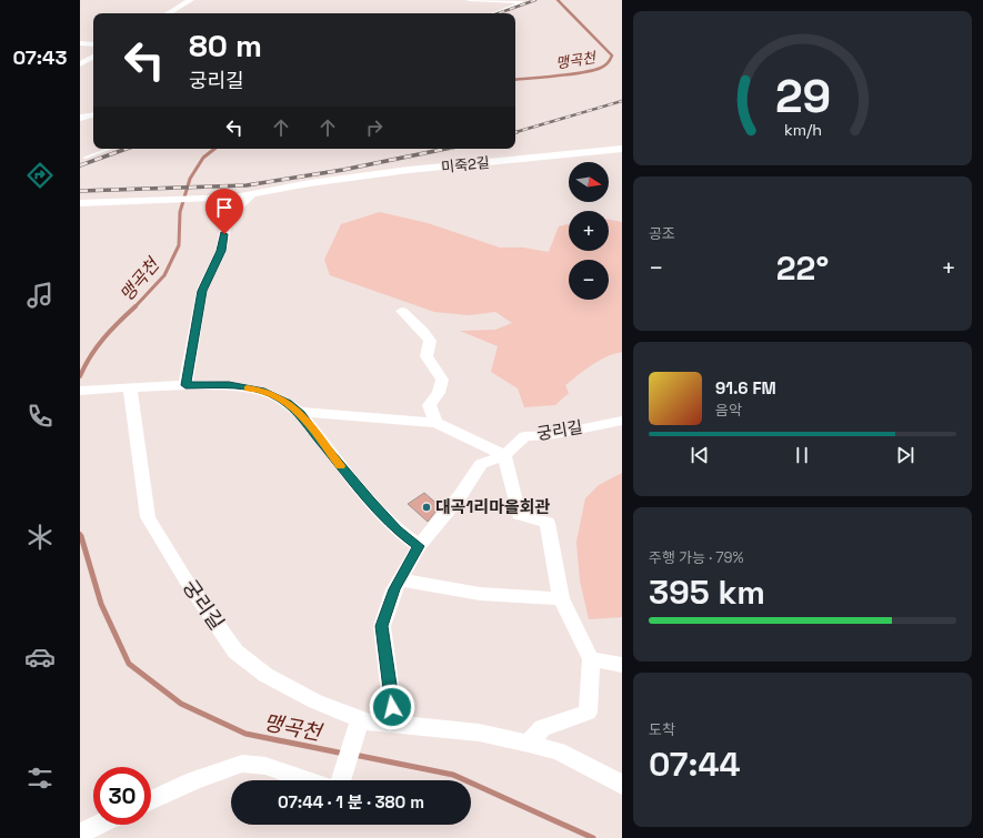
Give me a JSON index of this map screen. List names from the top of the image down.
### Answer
{
  "streets": {
    "street": ["미죽2길", "궁리길"]
  },
  "water": ["맹곡천"],
  "places": ["대곡1리마을회관"],
  "north": "right",
  "page": {
    "tabs": "07:43",
    "turn": ["80 m", "궁리길"],
    "map_buttons": ["+", "−"],
    "tile": [
      "공조",
      ["주행 가능 · 79%", "395 km"],
      ["도착", "07:44"]
    ],
    "heat": ["−", "22°", "+"],
    "song": ["91.6 FM", "음악"],
    "limit": "30",
    "trip": "07:44 · 1 분 · 380 m",
    "gauge": ["29", "km/h"]
  }
}
